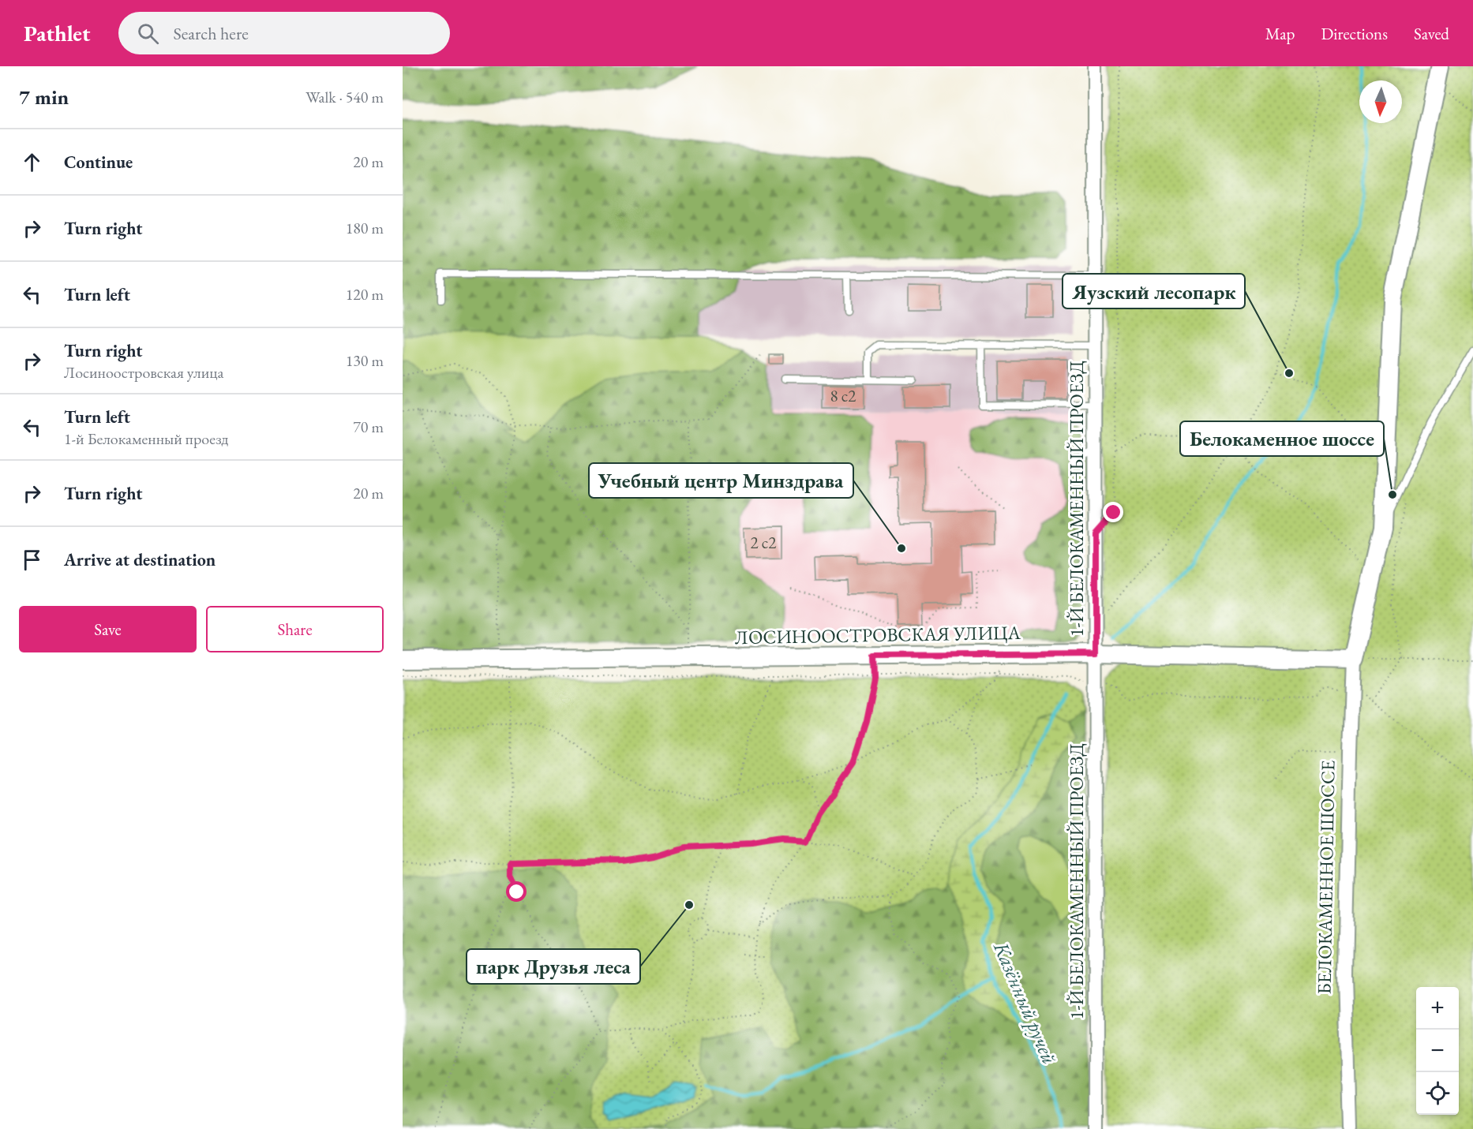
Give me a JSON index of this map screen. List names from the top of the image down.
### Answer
{
  "streets": {
    "street": ["1-Й БЕЛОКАМЕННЫЙ ПРОЕЗД", "ЛОСИНООСТРОВСКАЯ УЛИЦА", "БЕЛОКАМЕННОЕ ШОССЕ"]
  },
  "crossings": [
    ["1-Й БЕЛОКАМЕННЫЙ ПРОЕЗД", "ЛОСИНООСТРОВСКАЯ УЛИЦА"],
    ["ЛОСИНООСТРОВСКАЯ УЛИЦА", "БЕЛОКАМЕННОЕ ШОССЕ"]
  ],
  "water": ["Казённый ручей"],
  "places": [
    "Яузский лесопарк",
    "Белокаменное шоссе",
    "Учебный центр Минздрава",
    "парк Друзья леса"
  ],
  "house_numbers": ["8 с2", "2 с2"],
  "north": "bottom",
  "page": {
    "header": "Pathlet",
    "search": "Search here",
    "nav": ["Map", "Directions", "Saved"],
    "heading": ["7 min", "Walk · 540 m"],
    "list": [
      ["Continue", "20 m"],
      ["Turn right", "180 m"],
      ["Turn left", "120 m"],
      ["Turn right", "Лосиноостровская улица", "130 m"],
      ["Turn left", "1-й Белокаменный проезд", "70 m"],
      ["Turn right", "20 m"],
      "Arrive at destination"
    ],
    "buttons": ["Save", "Share"],
    "map_buttons": ["+", "−"]
  }
}
